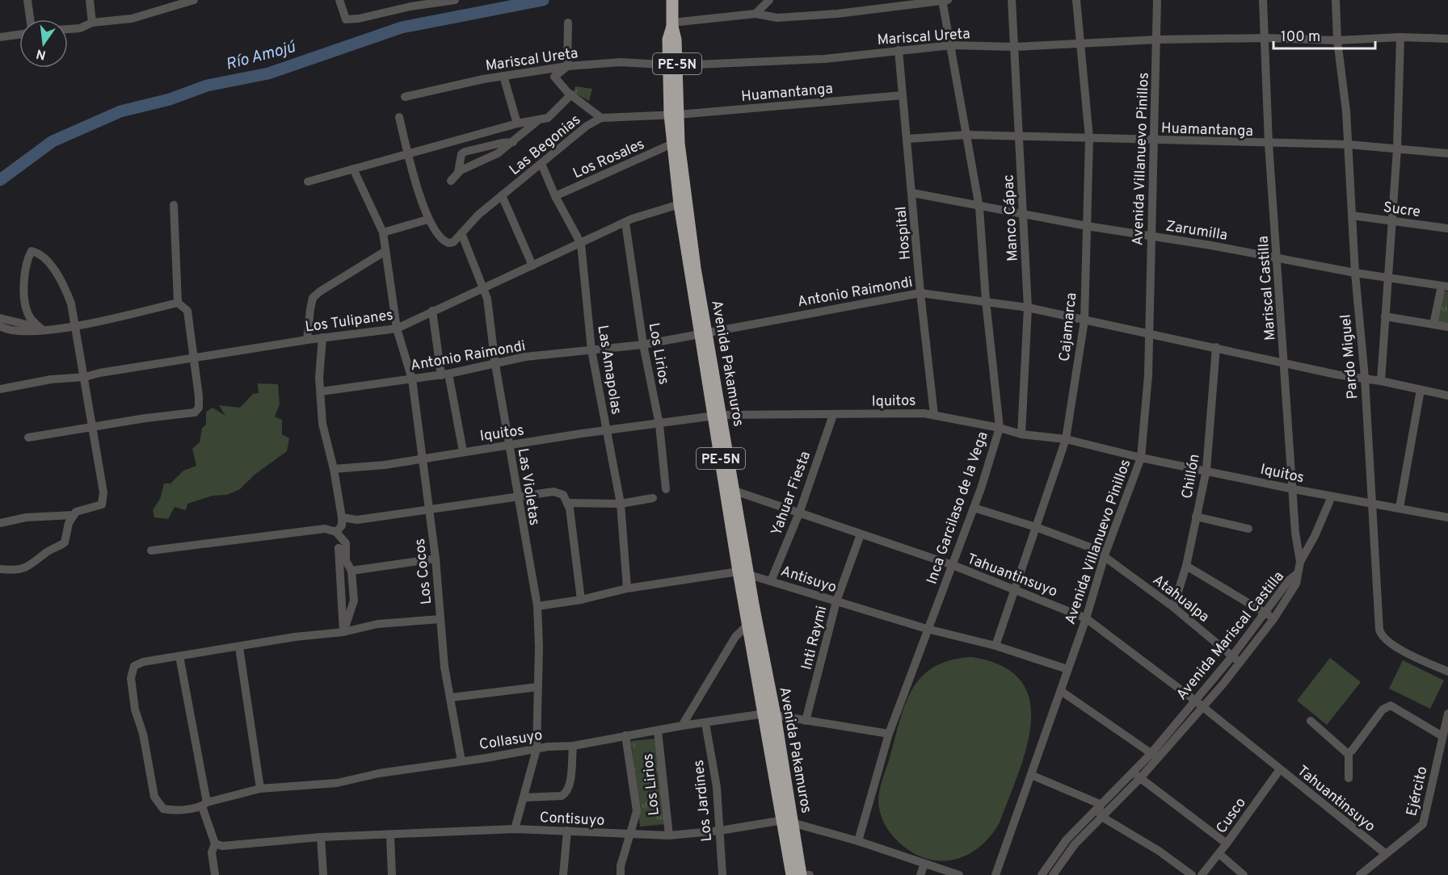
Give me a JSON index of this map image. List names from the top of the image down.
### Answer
{
  "streets": {
    "highway": ["PE-5N", "Avenida Pakamuros"],
    "street": [
      "Mariscal Ureta",
      "Huamantanga",
      "Las Begonias",
      "Los Rosales",
      "Avenida Villanuevo Pinillos",
      "Sucre",
      "Manco Cápac",
      "Zarumilla",
      "Hospital",
      "Mariscal Castilla",
      "Antonio Raimondi",
      "Los Tulipanes",
      "Cajamarca",
      "Los Lirios",
      "Pardo Miguel",
      "Las Amapolas",
      "Iquitos",
      "Chillón",
      "Las Violetas",
      "Yahuar Fiesta",
      "Inca Garcilaso de la Vega",
      "Los Cocos",
      "Tahuantinsuyo",
      "Antisuyo",
      "Atahualpa",
      "Avenida Mariscal Castilla",
      "Inti Raymi",
      "Collasuyo",
      "Ejército",
      "Los Jardines",
      "Cusco",
      "Contisuyo"
    ]
  },
  "crossings": [
    ["Mariscal Ureta", "Avenida Villanuevo Pinillos"],
    ["Mariscal Ureta", "Manco Cápac"],
    ["Mariscal Ureta", "Hospital"],
    ["Mariscal Ureta", "Mariscal Castilla"],
    ["Mariscal Ureta", "Cajamarca"],
    ["Mariscal Ureta", "Pardo Miguel"],
    ["Mariscal Ureta", "Avenida Pakamuros"],
    ["Mariscal Ureta", "Inca Garcilaso de la Vega"],
    ["Huamantanga", "Las Begonias"],
    ["Huamantanga", "Avenida Villanuevo Pinillos"],
    ["Huamantanga", "Manco Cápac"],
    ["Huamantanga", "Hospital"],
    ["Huamantanga", "Mariscal Castilla"],
    ["Huamantanga", "Cajamarca"],
    ["Huamantanga", "Pardo Miguel"],
    ["Huamantanga", "Avenida Pakamuros"],
    ["Huamantanga", "Inca Garcilaso de la Vega"],
    ["Las Begonias", "Avenida Pakamuros"],
    ["Las Begonias", "Las Amapolas"],
    ["Las Begonias", "Las Violetas"],
    ["Los Rosales", "Avenida Pakamuros"],
    ["Los Rosales", "Las Amapolas"],
    ["Avenida Villanuevo Pinillos", "Zarumilla"],
    ["Avenida Villanuevo Pinillos", "Antonio Raimondi"],
    ["Avenida Villanuevo Pinillos", "Iquitos"],
    ["Avenida Villanuevo Pinillos", "Tahuantinsuyo"],
    ["Avenida Villanuevo Pinillos", "Antisuyo"],
    ["Avenida Villanuevo Pinillos", "Atahualpa"],
    ["Sucre", "Pardo Miguel"],
    ["Manco Cápac", "Zarumilla"],
    ["Manco Cápac", "Antonio Raimondi"],
    ["Manco Cápac", "Iquitos"],
    ["Zarumilla", "Hospital"],
    ["Zarumilla", "Mariscal Castilla"],
    ["Zarumilla", "Cajamarca"],
    ["Zarumilla", "Pardo Miguel"],
    ["Zarumilla", "Inca Garcilaso de la Vega"],
    ["Hospital", "Antonio Raimondi"],
    ["Hospital", "Iquitos"],
    ["Mariscal Castilla", "Antonio Raimondi"],
    ["Mariscal Castilla", "Iquitos"],
    ["Mariscal Castilla", "Avenida Mariscal Castilla"],
    ["Antonio Raimondi", "Cajamarca"],
    ["Antonio Raimondi", "Los Lirios"],
    ["Antonio Raimondi", "Pardo Miguel"],
    ["Antonio Raimondi", "Avenida Pakamuros"],
    ["Antonio Raimondi", "Las Amapolas"],
    ["Antonio Raimondi", "Chillón"],
    ["Antonio Raimondi", "Las Violetas"],
    ["Antonio Raimondi", "Inca Garcilaso de la Vega"],
    ["Antonio Raimondi", "Los Cocos"],
    ["Los Tulipanes", "Los Lirios"],
    ["Los Tulipanes", "Avenida Pakamuros"],
    ["Los Tulipanes", "Las Amapolas"],
    ["Los Tulipanes", "Las Violetas"],
    ["Los Tulipanes", "Los Cocos"],
    ["Cajamarca", "Iquitos"],
    ["Cajamarca", "Tahuantinsuyo"],
    ["Cajamarca", "Antisuyo"],
    ["Cajamarca", "Atahualpa"],
    ["Los Lirios", "Iquitos"],
    ["Los Lirios", "Collasuyo"],
    ["Los Lirios", "Contisuyo"],
    ["Pardo Miguel", "Iquitos"],
    ["Avenida Pakamuros", "Iquitos"],
    ["Avenida Pakamuros", "Tahuantinsuyo"],
    ["Avenida Pakamuros", "Antisuyo"],
    ["Avenida Pakamuros", "Collasuyo"],
    ["Avenida Pakamuros", "Contisuyo"],
    ["Las Amapolas", "Iquitos"],
    ["Las Amapolas", "Antisuyo"],
    ["Iquitos", "Chillón"],
    ["Iquitos", "Las Violetas"],
    ["Iquitos", "Yahuar Fiesta"],
    ["Iquitos", "Inca Garcilaso de la Vega"],
    ["Iquitos", "Los Cocos"],
    ["Chillón", "Atahualpa"],
    ["Las Violetas", "Antisuyo"],
    ["Las Violetas", "Collasuyo"],
    ["Las Violetas", "Contisuyo"],
    ["Yahuar Fiesta", "Tahuantinsuyo"],
    ["Yahuar Fiesta", "Antisuyo"],
    ["Inca Garcilaso de la Vega", "Tahuantinsuyo"],
    ["Inca Garcilaso de la Vega", "Antisuyo"],
    ["Inca Garcilaso de la Vega", "Atahualpa"],
    ["Inca Garcilaso de la Vega", "Collasuyo"],
    ["Inca Garcilaso de la Vega", "Contisuyo"],
    ["Los Cocos", "Collasuyo"],
    ["Tahuantinsuyo", "Avenida Mariscal Castilla"],
    ["Tahuantinsuyo", "Inti Raymi"],
    ["Tahuantinsuyo", "Ejército"],
    ["Tahuantinsuyo", "Cusco"],
    ["Antisuyo", "Inti Raymi"],
    ["Atahualpa", "Avenida Mariscal Castilla"],
    ["Inti Raymi", "Collasuyo"],
    ["Collasuyo", "Los Jardines"],
    ["Los Jardines", "Contisuyo"]
  ],
  "water": ["Río Amojú"],
  "scale_bar": "100 m",
  "north": "bottom"
}
